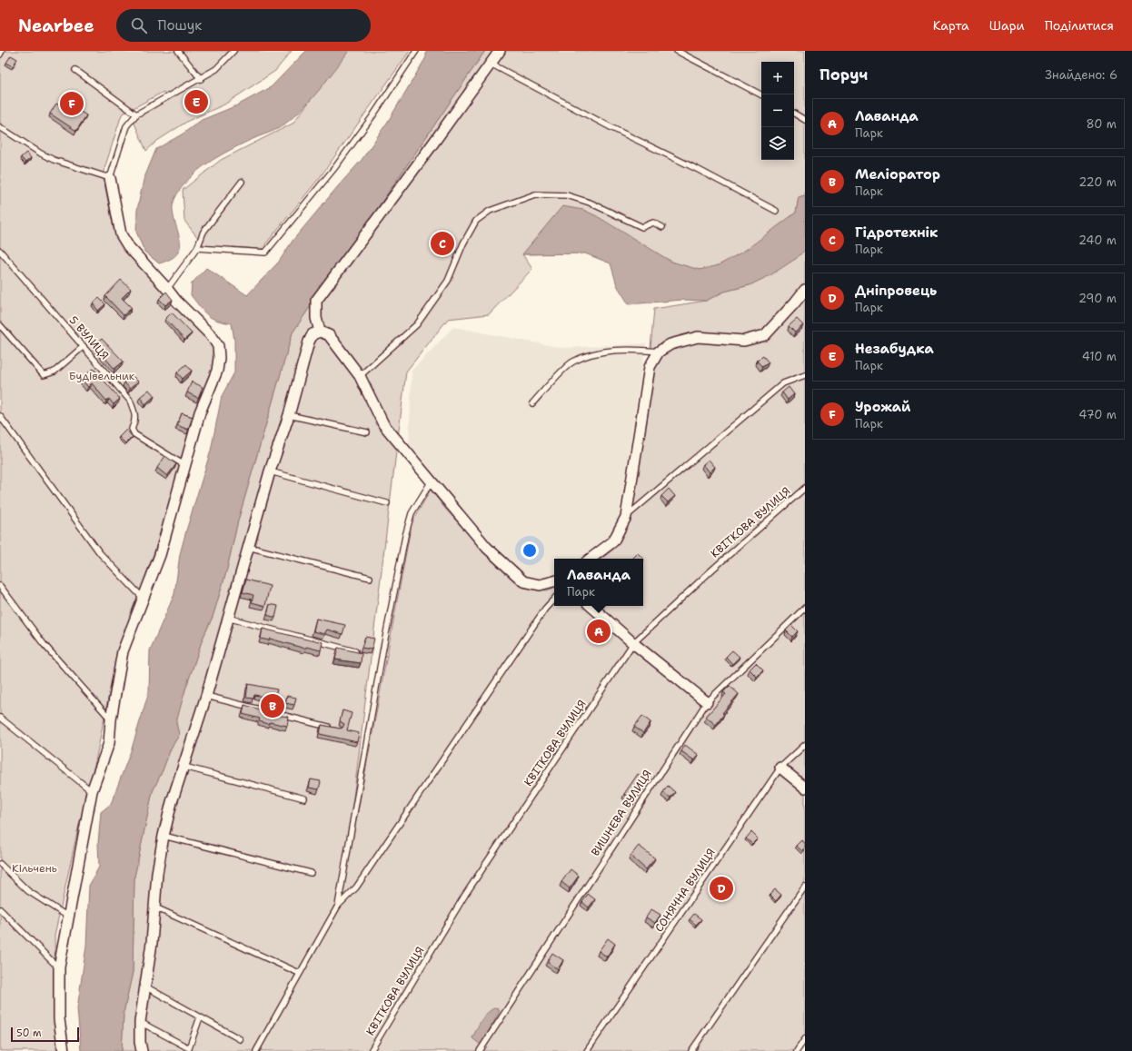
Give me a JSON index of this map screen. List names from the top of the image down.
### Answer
{
  "streets": {
    "lane": [
      "5 ВУЛИЦЯ",
      "КВІТКОВА ВУЛИЦЯ",
      "ВИШНЕВА ВУЛИЦЯ",
      "СОНЯЧНА ВУЛИЦЯ"
    ]
  },
  "parks": ["Будівельник", "Кільчень"],
  "scale_bar": "50 m",
  "page": {
    "header": "Nearbee",
    "search": "Пошук",
    "nav": ["Карта", "Шари", "Поділитися"],
    "heading": ["Поруч", "Знайдено: 6"],
    "map_buttons": ["+", "−"],
    "pins": [
      "E",
      "F",
      "C",
      "A",
      "B",
      "D"
    ],
    "list": [
      {
        "mark": "A",
        "name": "Лаванда",
        "note": "Парк",
        "value": "80 m"
      },
      {
        "mark": "B",
        "name": "Меліоратор",
        "note": "Парк",
        "value": "220 m"
      },
      {
        "mark": "C",
        "name": "Гідротехнік",
        "note": "Парк",
        "value": "240 m"
      },
      {
        "mark": "D",
        "name": "Дніпровець",
        "note": "Парк",
        "value": "290 m"
      },
      {
        "mark": "E",
        "name": "Незабудка",
        "note": "Парк",
        "value": "410 m"
      },
      {
        "mark": "F",
        "name": "Урожай",
        "note": "Парк",
        "value": "470 m"
      }
    ],
    "popup": ["Лаванда", "Парк"],
    "scale": "50 m"
  }
}
